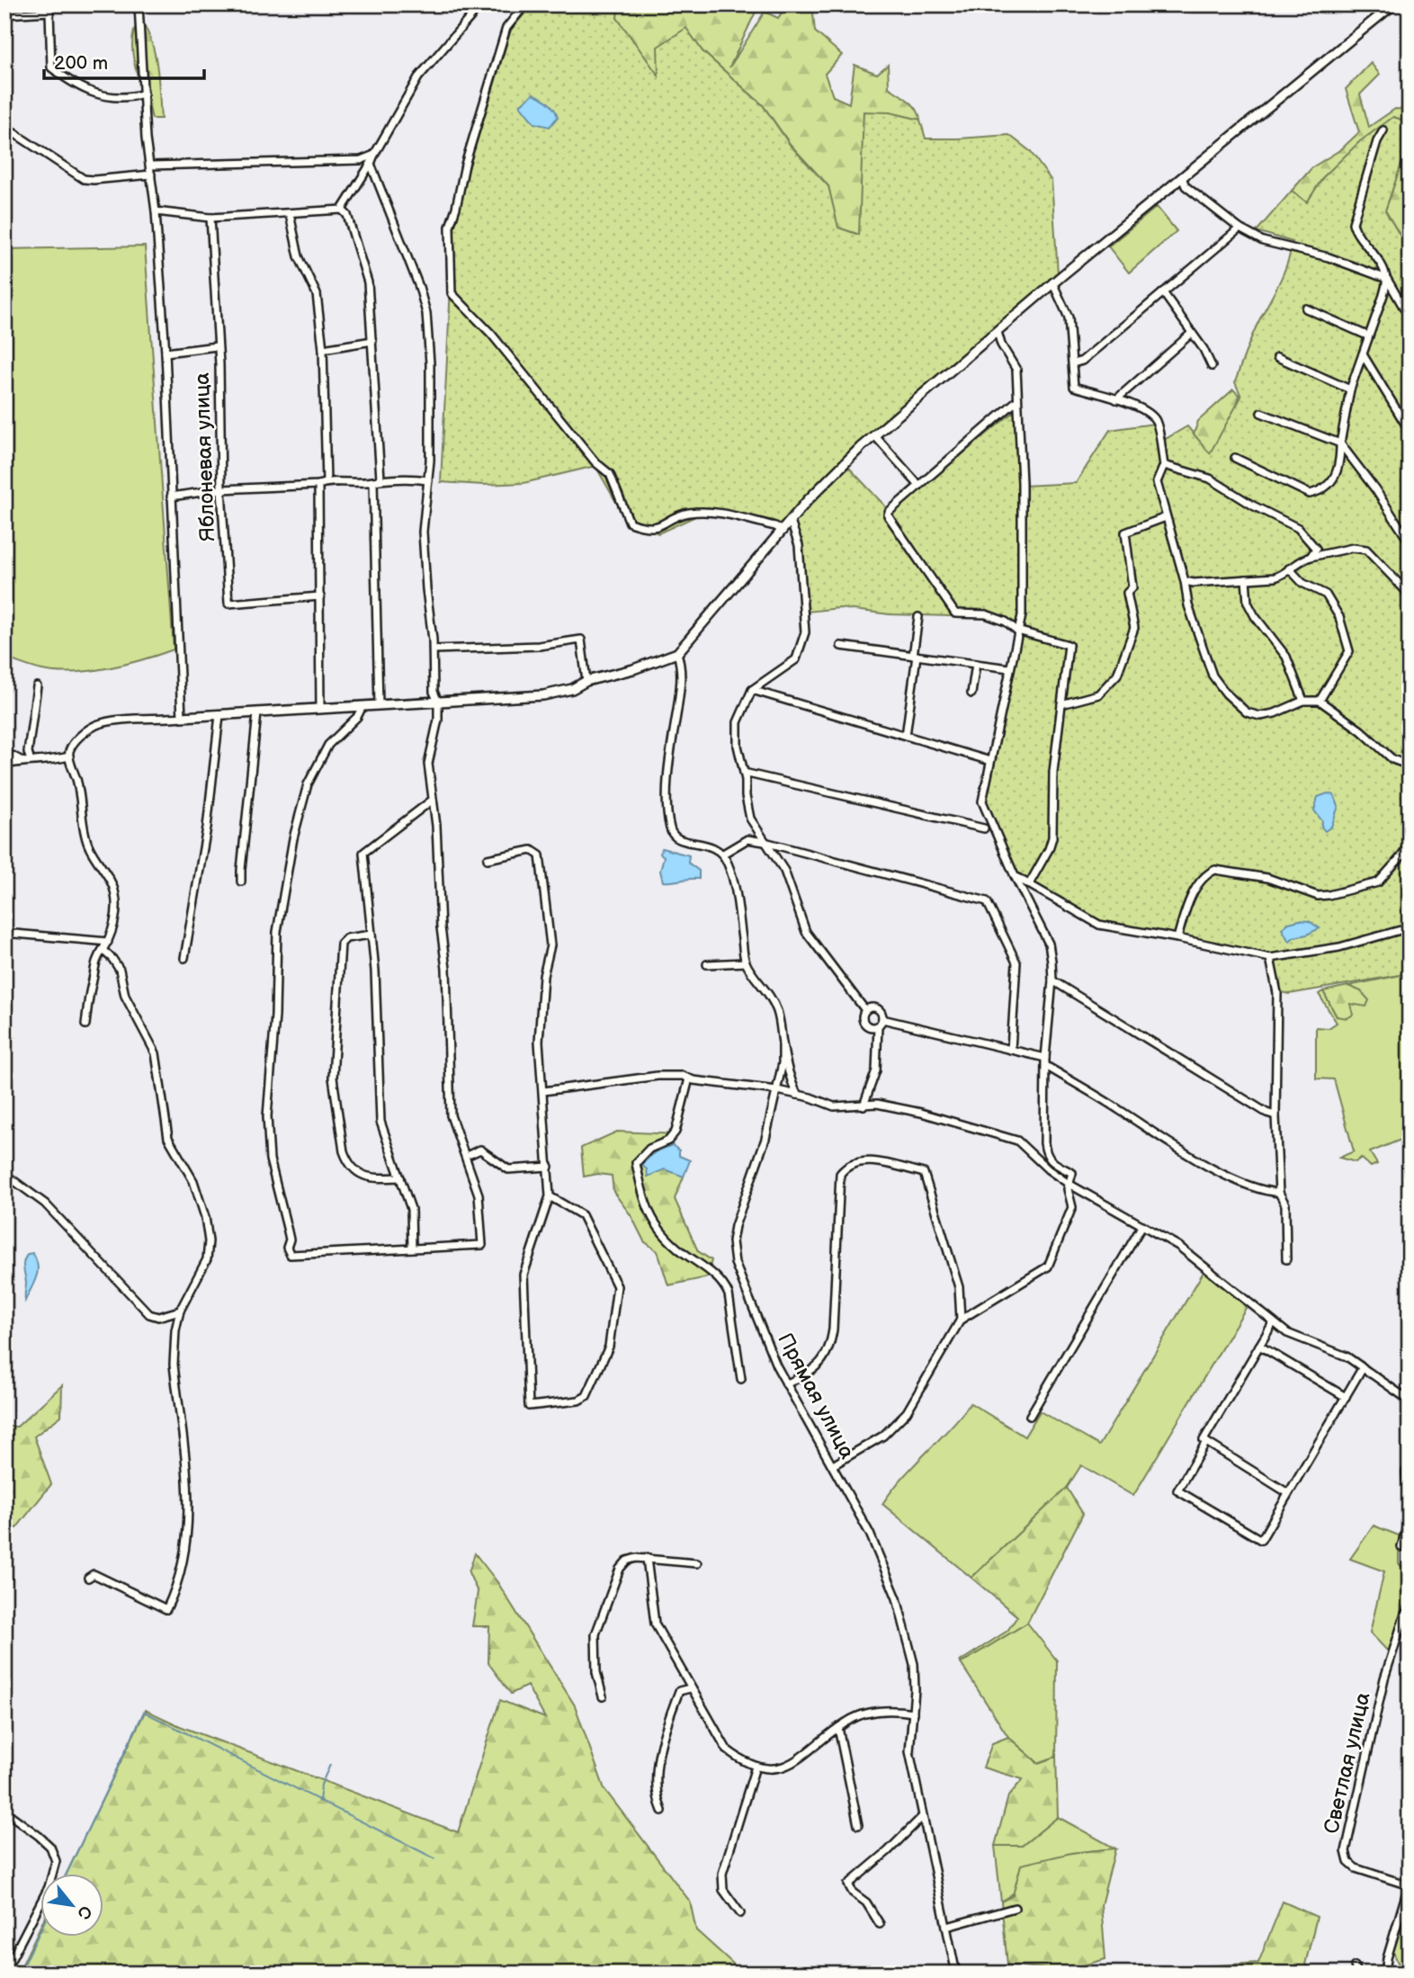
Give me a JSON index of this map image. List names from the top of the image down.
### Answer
{
  "streets": {
    "street": ["Яблоневая улица", "Прямая улица", "Светлая улица"]
  },
  "scale_bar": "200 m",
  "north": "bottom right"
}
